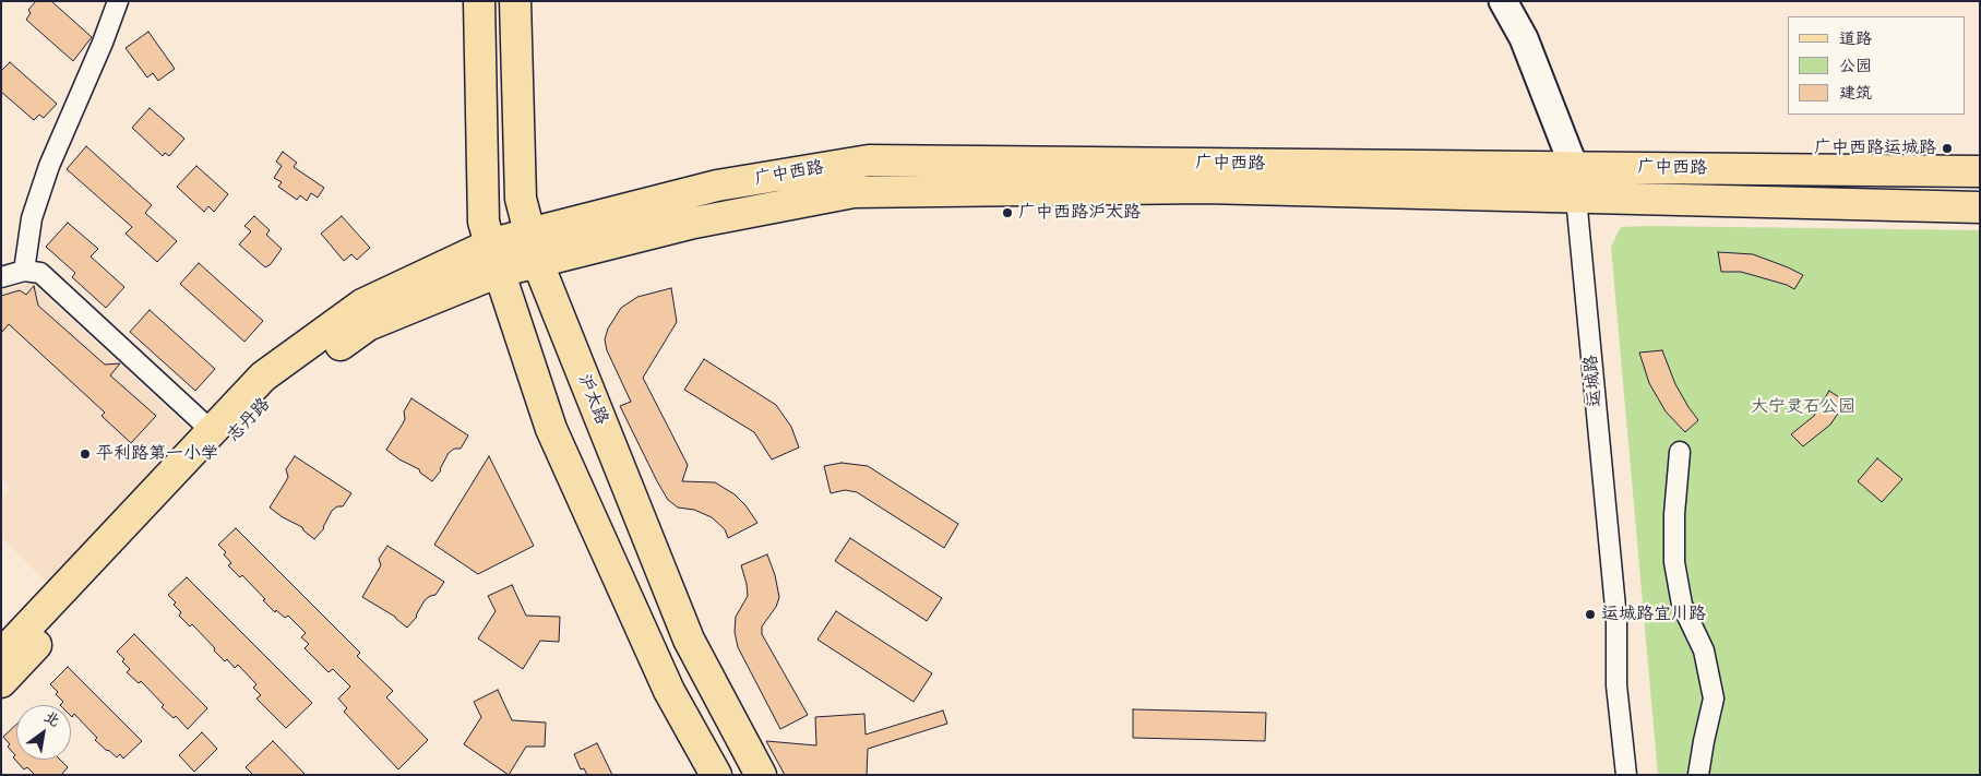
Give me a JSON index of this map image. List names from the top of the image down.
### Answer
{
  "streets": {
    "main road": ["广中西路", "沪太路", "志丹路"],
    "street": ["运城路"]
  },
  "crossings": [
    ["广中西路", "运城路"],
    ["广中西路", "沪太路"],
    ["广中西路", "志丹路"]
  ],
  "parks": ["大宁灵石公园"],
  "places": [
    "广中西路运城路",
    "广中西路沪太路",
    "平利路第一小学",
    "运城路宜川路"
  ],
  "legend": ["道路", "公园", "建筑"],
  "north": "top right"
}
